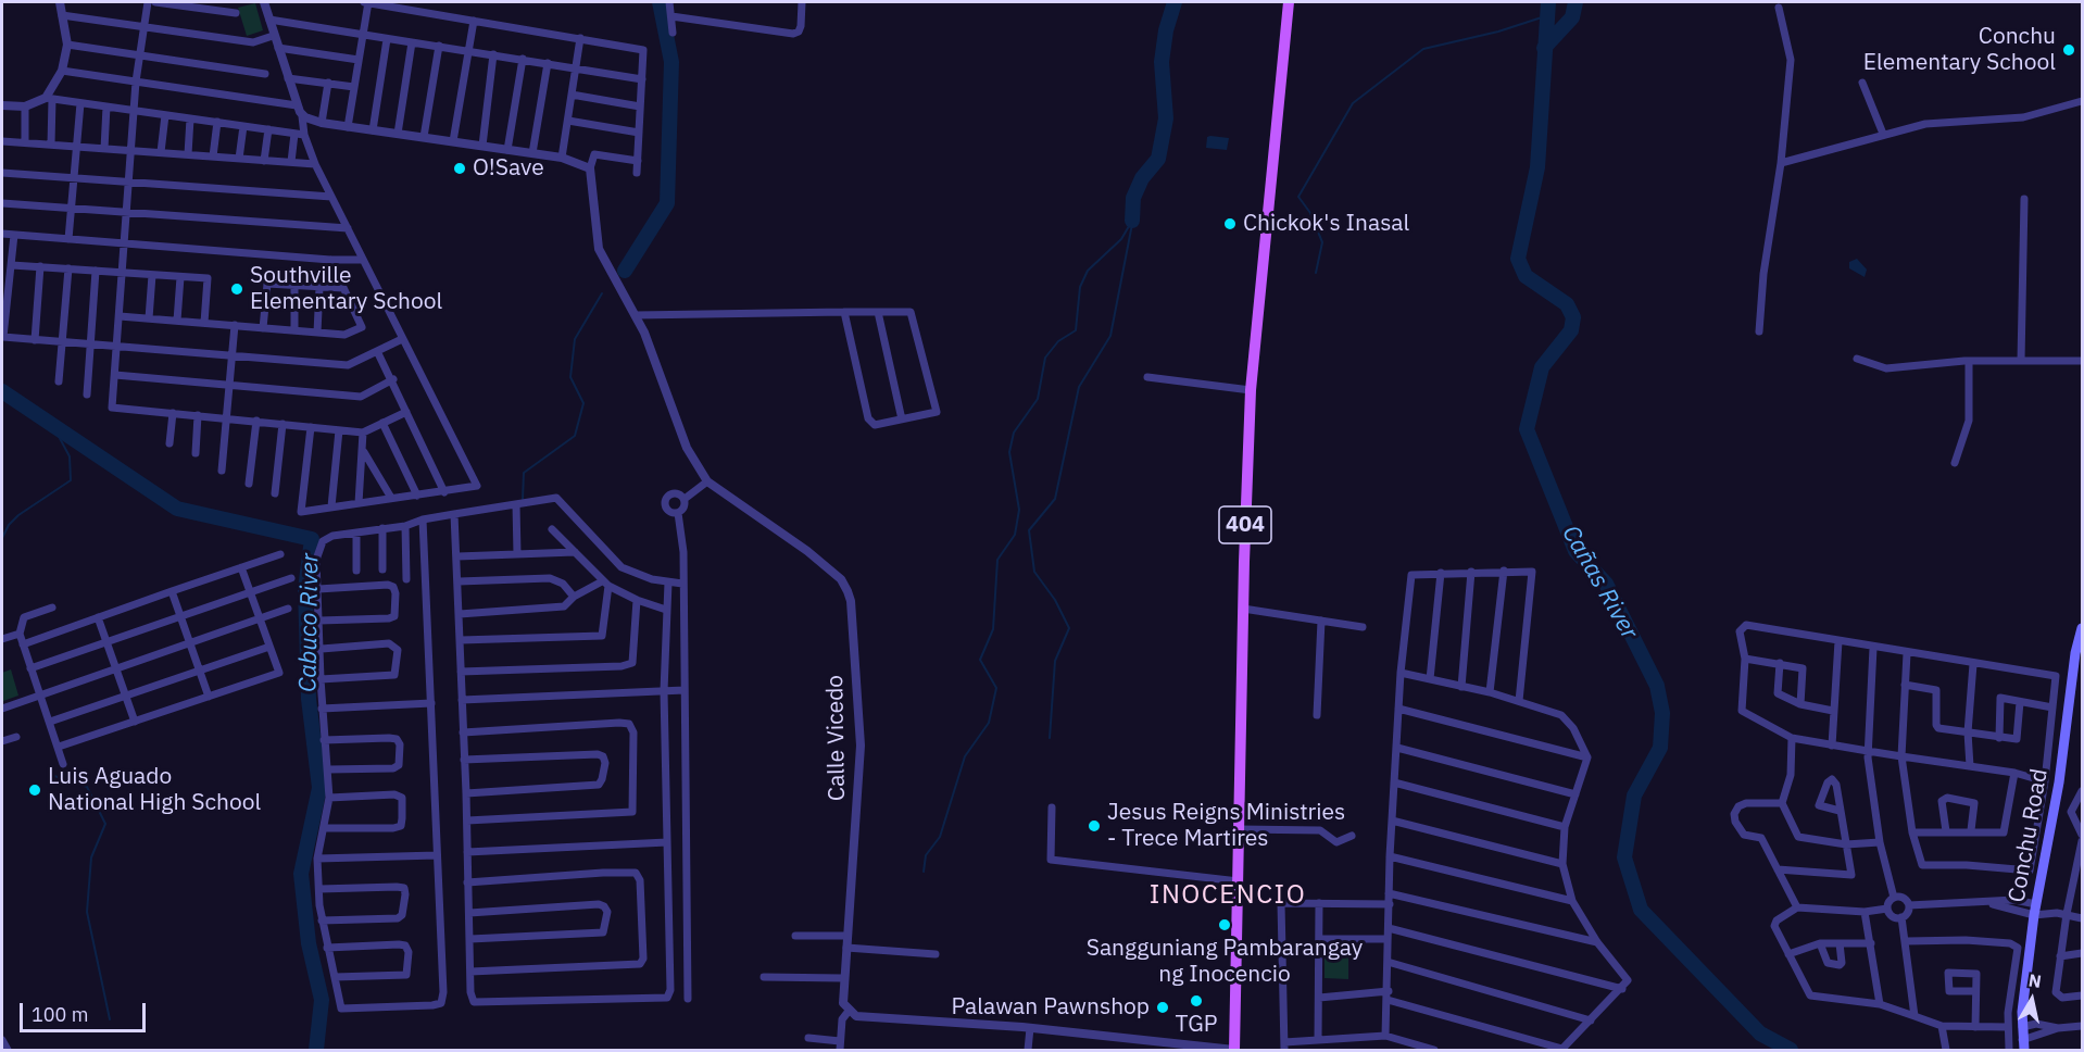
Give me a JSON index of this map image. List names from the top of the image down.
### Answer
{
  "streets": {
    "main road": ["404", "Conchu Road"],
    "street": ["Calle Vicedo"]
  },
  "districts": ["INOCENCIO"],
  "water": ["Cañas River", "Cabuco River"],
  "places": [
    "Conchu Elementary School",
    "O!Save",
    "Chickok's Inasal",
    "Southville Elementary School",
    "Luis Aguado National High School",
    "Jesus Reigns Ministries - Trece Martires",
    "Sangguniang Pambarangay ng Inocencio",
    "TGP",
    "Palawan Pawnshop"
  ],
  "scale_bar": "100 m",
  "north": "top"
}
